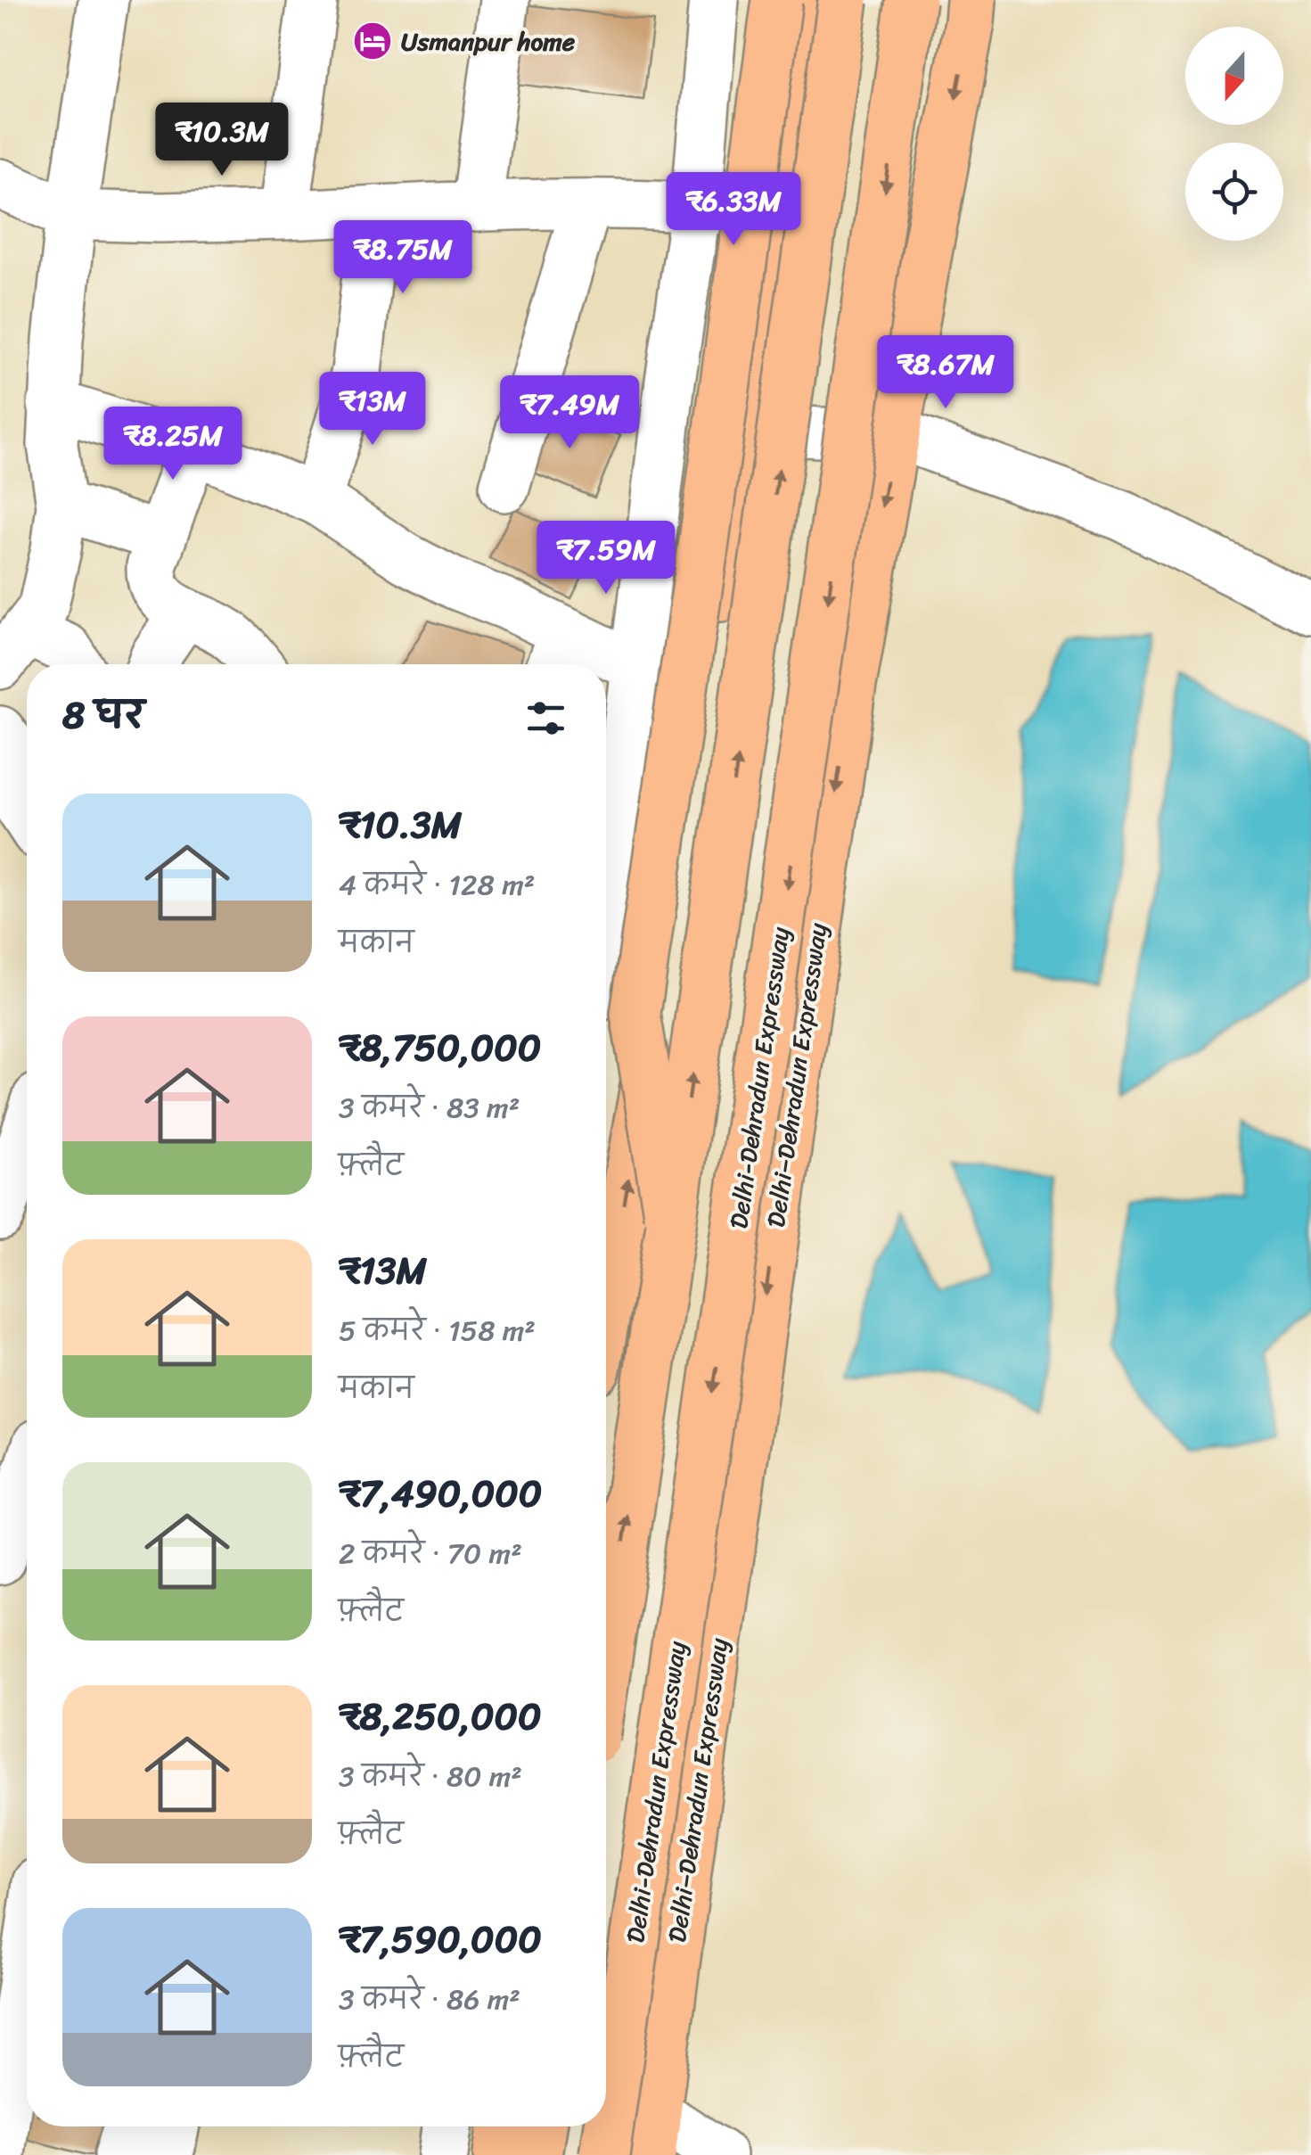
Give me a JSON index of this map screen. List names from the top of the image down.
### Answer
{
  "streets": {
    "main road": ["Delhi–Dehradun Expressway", "Delhi-Dehradun Expressway"]
  },
  "places": {
    "hotel": ["Usmanpur home"]
  },
  "north": "bottom",
  "page": {
    "price": [
      "₹10.3M",
      "₹6.33M",
      "₹8.75M",
      "₹8.67M",
      "₹13M",
      "₹7.49M",
      "₹8.25M",
      "₹7.59M"
    ],
    "heading": "8 घर",
    "list": [
      {
        "name": "₹10.3M",
        "note": "4 कमरे · 128 m² · मकान"
      },
      {
        "name": "₹8,750,000",
        "note": "3 कमरे · 83 m² · फ़्लैट"
      },
      {
        "name": "₹13M",
        "note": "5 कमरे · 158 m² · मकान"
      },
      {
        "name": "₹7,490,000",
        "note": "2 कमरे · 70 m² · फ़्लैट"
      },
      {
        "name": "₹8,250,000",
        "note": "3 कमरे · 80 m² · फ़्लैट"
      },
      {
        "name": "₹7,590,000",
        "note": "3 कमरे · 86 m² · फ़्लैट"
      }
    ]
  }
}
